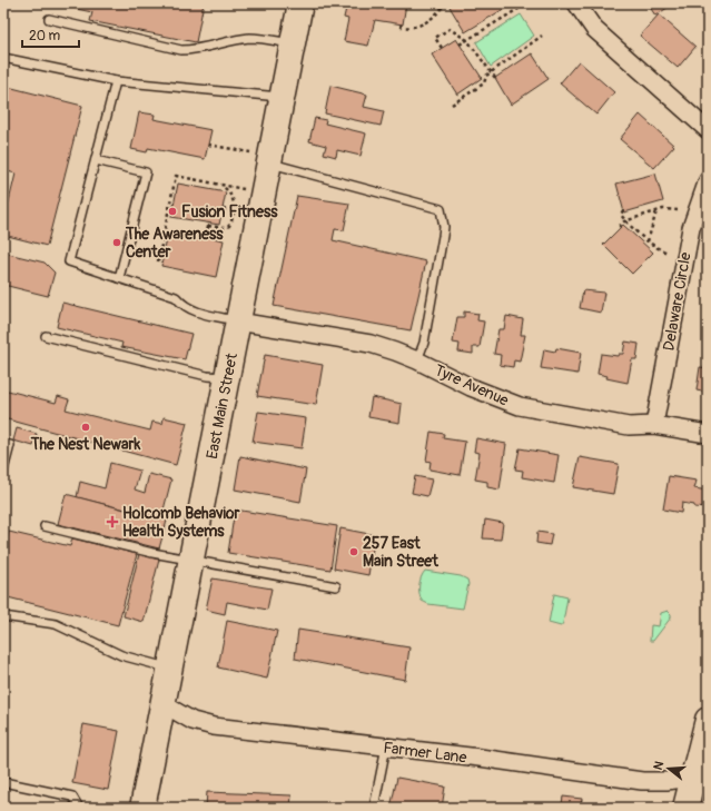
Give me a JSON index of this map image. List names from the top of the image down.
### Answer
{
  "streets": {
    "main road": ["East Main Street"],
    "street": ["Delaware Circle", "Tyre Avenue", "Farmer Lane"]
  },
  "crossings": [
    ["Delaware Circle", "Tyre Avenue"],
    ["Tyre Avenue", "East Main Street"],
    ["East Main Street", "Farmer Lane"]
  ],
  "places": {
    "other": [
      "Fusion Fitness",
      "The Awareness Center",
      "The Nest Newark",
      "257 East Main Street"
    ],
    "health": ["Holcomb Behavior Health Systems"]
  },
  "scale_bar": "20 m",
  "north": "left"
}
